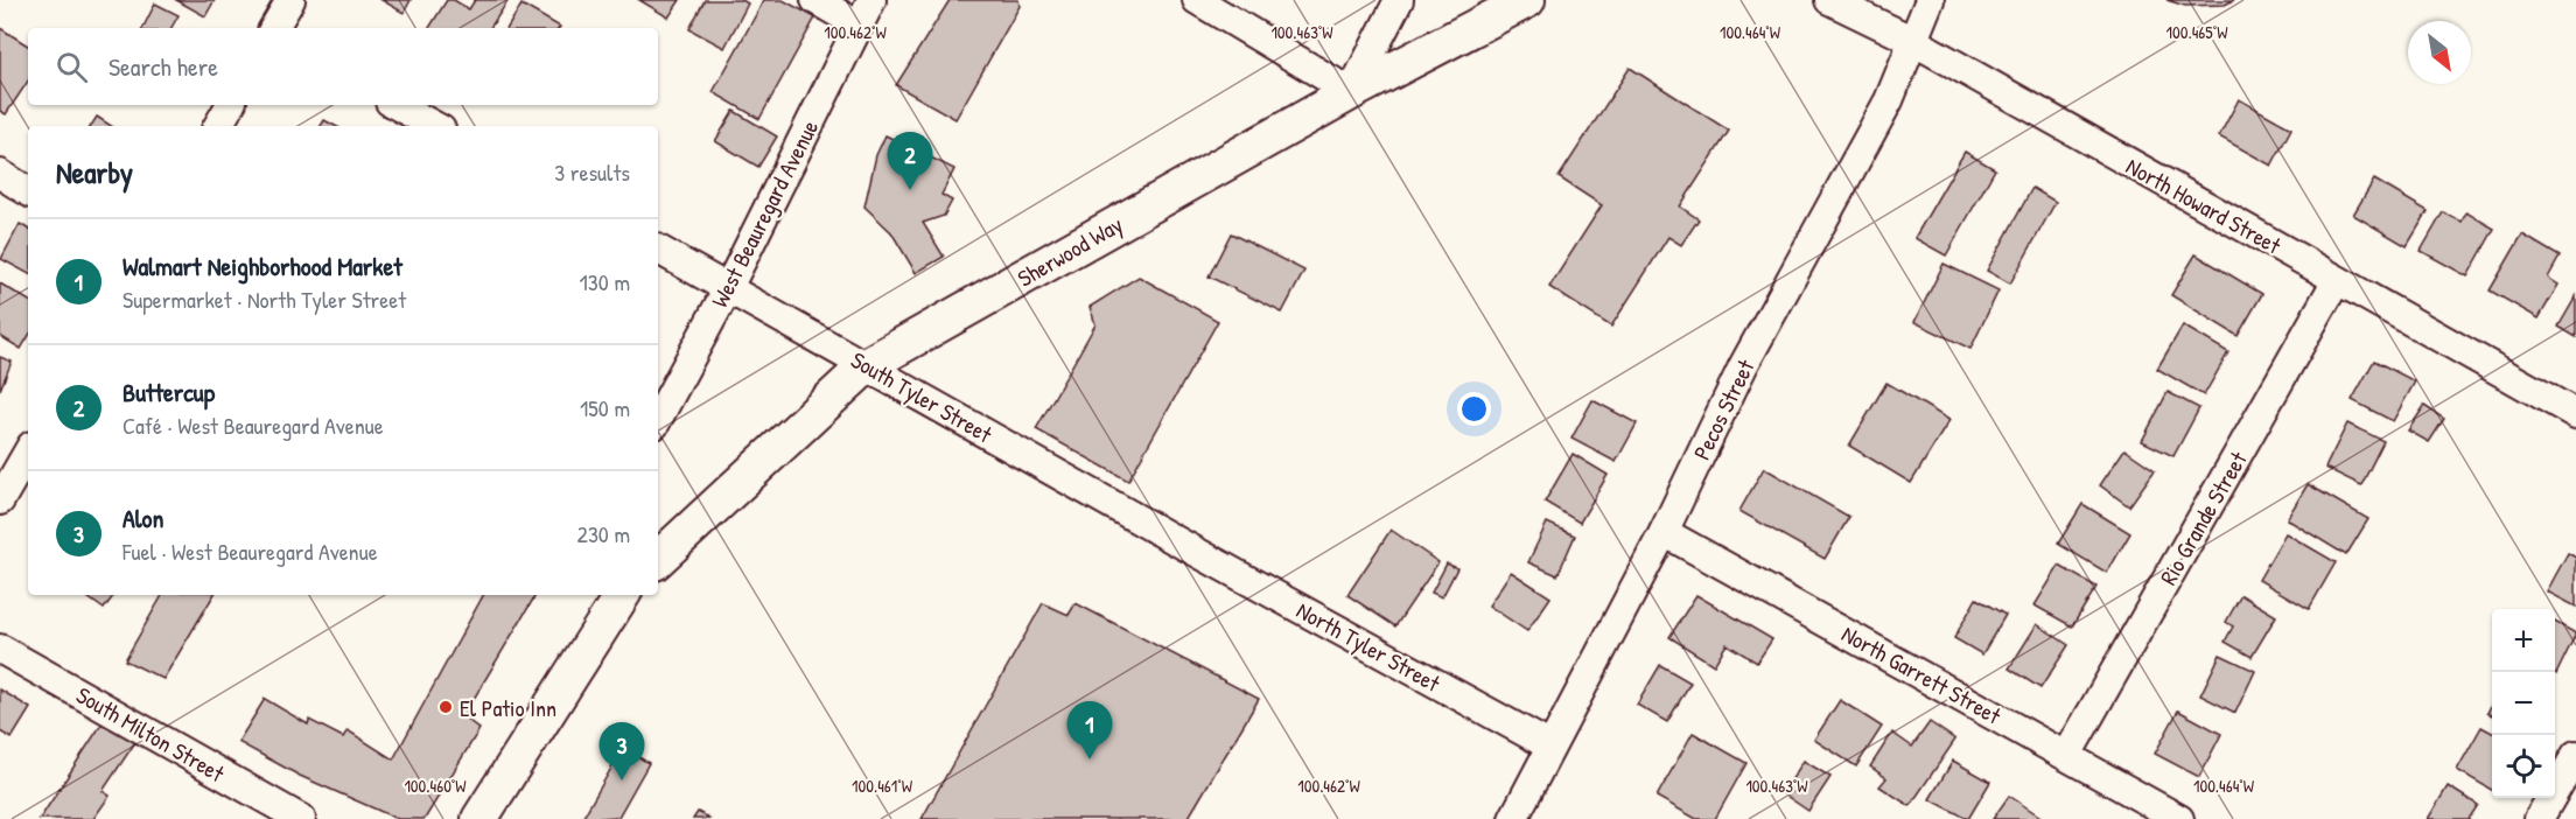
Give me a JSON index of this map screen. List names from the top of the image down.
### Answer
{
  "streets": {
    "main road": ["Sherwood Way"],
    "street": [
      "North Howard Street",
      "West Beauregard Avenue",
      "South Tyler Street",
      "Pecos Street",
      "Rio Grande Street",
      "North Tyler Street",
      "North Garrett Street",
      "South Milton Street"
    ]
  },
  "crossings": [
    ["North Howard Street", "Pecos Street"],
    ["North Howard Street", "Rio Grande Street"],
    ["West Beauregard Avenue", "South Tyler Street"],
    ["Sherwood Way", "South Tyler Street"],
    ["South Tyler Street", "North Tyler Street"],
    ["Pecos Street", "North Tyler Street"],
    ["Pecos Street", "North Garrett Street"],
    ["Rio Grande Street", "North Garrett Street"]
  ],
  "places": ["El Patio Inn"],
  "north": "bottom right",
  "page": {
    "search": "Search here",
    "heading": ["Nearby", "3 results"],
    "pins": ["2", "1", "3"],
    "list": [
      {
        "mark": "1",
        "name": "Walmart Neighborhood Market",
        "note": "Supermarket · North Tyler Street",
        "value": "130 m"
      },
      {
        "mark": "2",
        "name": "Buttercup",
        "note": "Café · West Beauregard Avenue",
        "value": "150 m"
      },
      {
        "mark": "3",
        "name": "Alon",
        "note": "Fuel · West Beauregard Avenue",
        "value": "230 m"
      }
    ],
    "map_buttons": ["+", "−"]
  },
  "coordinates": [
    "100.462°W",
    "100.463°W",
    "100.464°W",
    "100.465°W",
    "100.460°W",
    "100.461°W"
  ]
}
